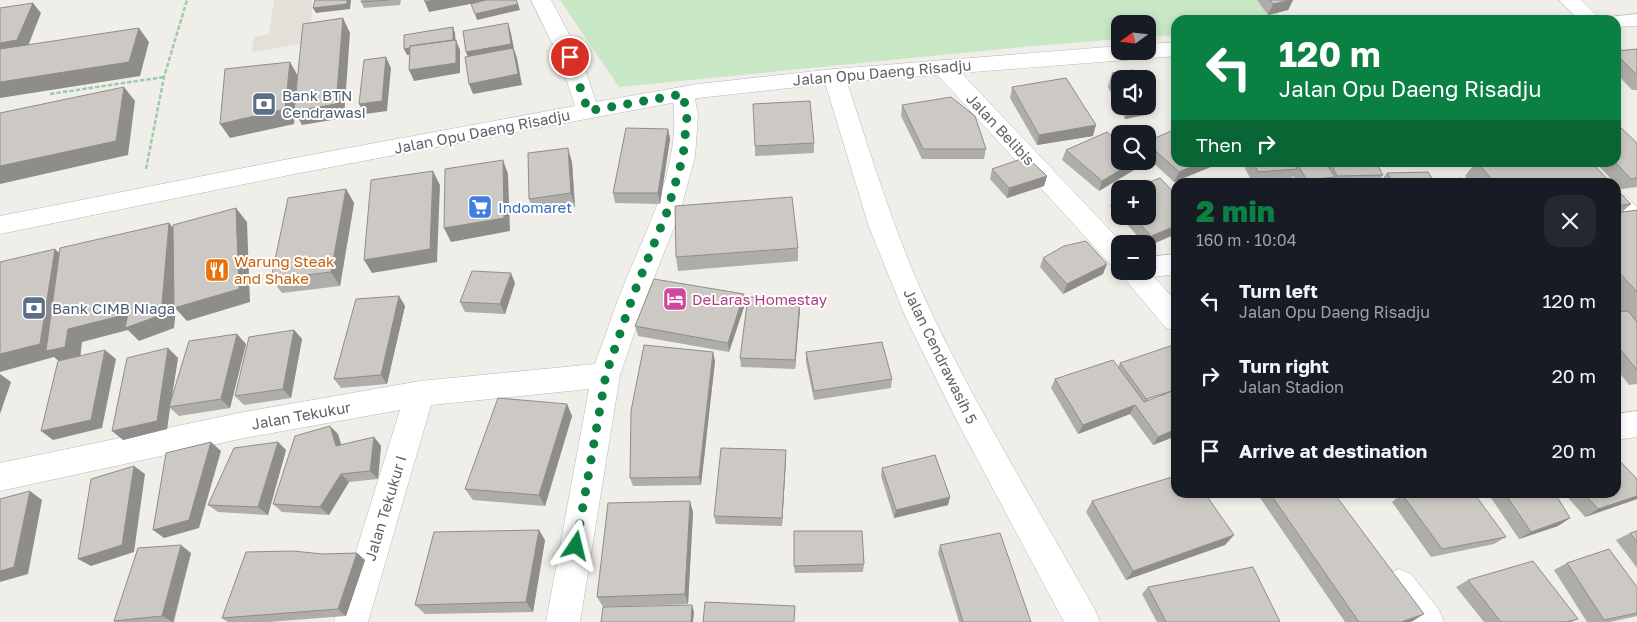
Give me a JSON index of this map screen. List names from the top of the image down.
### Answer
{
  "streets": {
    "street": [
      "Jalan Opu Daeng Risadju",
      "Jalan Belibis",
      "Jalan Cendrawasih 5",
      "Jalan Tekukur",
      "Jalan Tekukur I"
    ]
  },
  "crossings": [
    ["Jalan Opu Daeng Risadju", "Jalan Belibis"],
    ["Jalan Opu Daeng Risadju", "Jalan Cendrawasih 5"],
    ["Jalan Tekukur", "Jalan Tekukur I"]
  ],
  "places": {
    "bank": ["Bank BTN Cendrawasi", "Bank CIMB Niaga"],
    "supermarket": ["Indomaret"],
    "restaurant": ["Warung Steak and Shake"],
    "hotel": ["DeLaras Homestay"]
  },
  "north": "left",
  "page": {
    "map_buttons": ["+", "−"],
    "turn": ["120 m", "Jalan Opu Daeng Risadju"],
    "then": "Then",
    "heading": ["2 min", "160 m · 10:04"],
    "list": [
      {
        "name": "Turn left",
        "note": "Jalan Opu Daeng Risadju",
        "value": "120 m"
      },
      {
        "name": "Turn right",
        "note": "Jalan Stadion",
        "value": "20 m"
      },
      {
        "name": "Arrive at destination",
        "value": "20 m"
      }
    ]
  }
}
